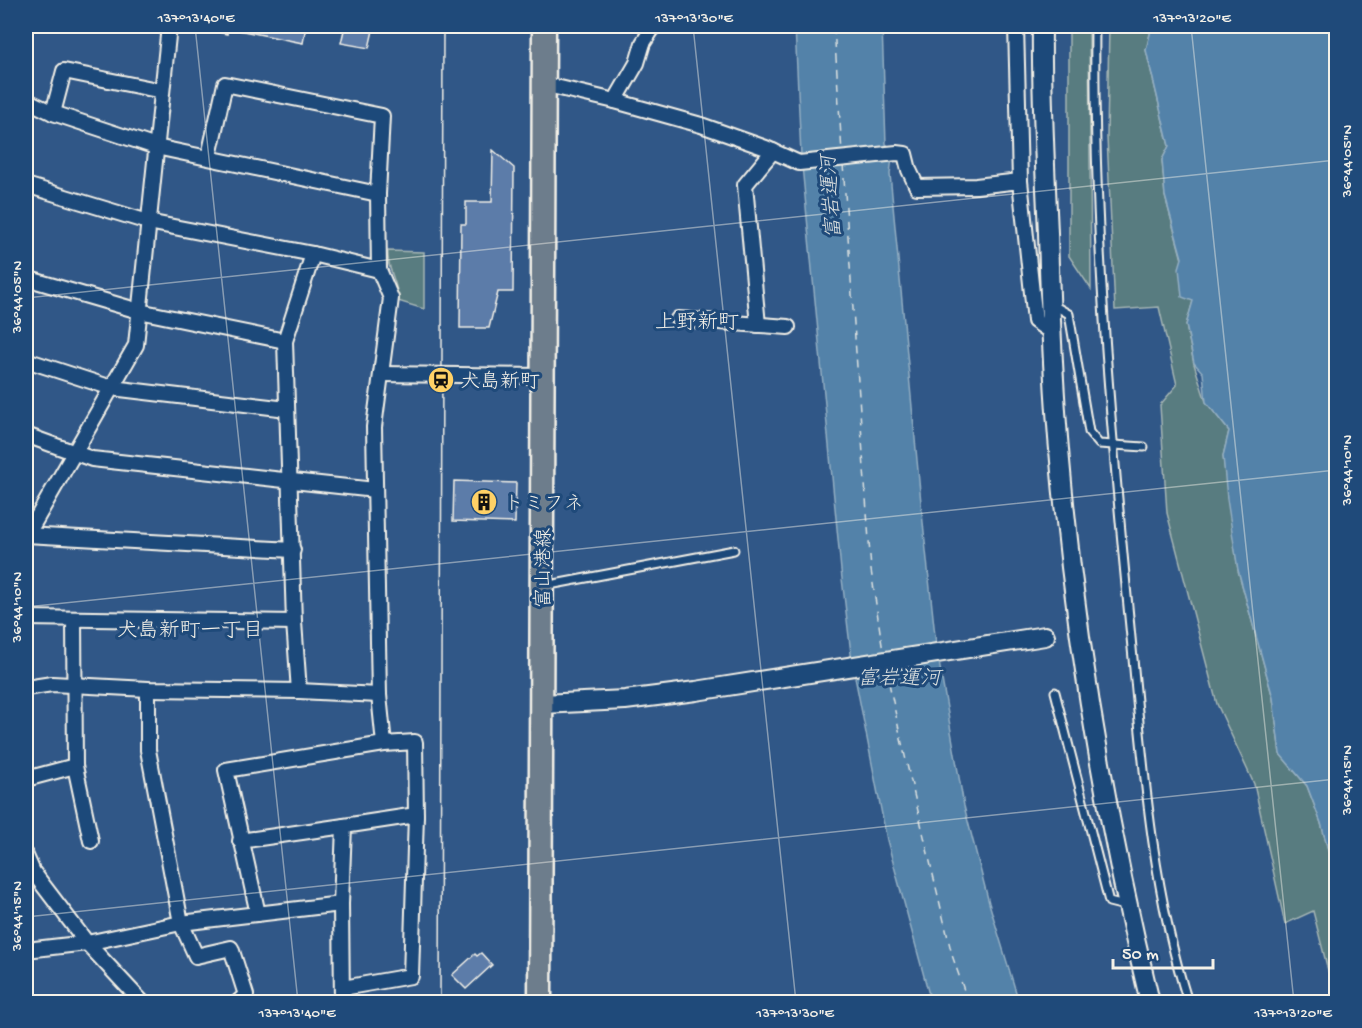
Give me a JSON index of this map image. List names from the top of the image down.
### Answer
{
  "streets": {
    "main road": ["富山港線"]
  },
  "districts": ["上野新町", "犬島新町一丁目"],
  "water": ["富岩運河"],
  "places": {
    "station": ["犬島新町"],
    "building": ["トミフネ"]
  },
  "scale_bar": "50 m",
  "coordinates": [
    "137°13'40\"E",
    "137°13'30\"E",
    "137°13'20\"E",
    "36°44'05\"N",
    "36°44'10\"N",
    "36°44'15\"N"
  ]
}
